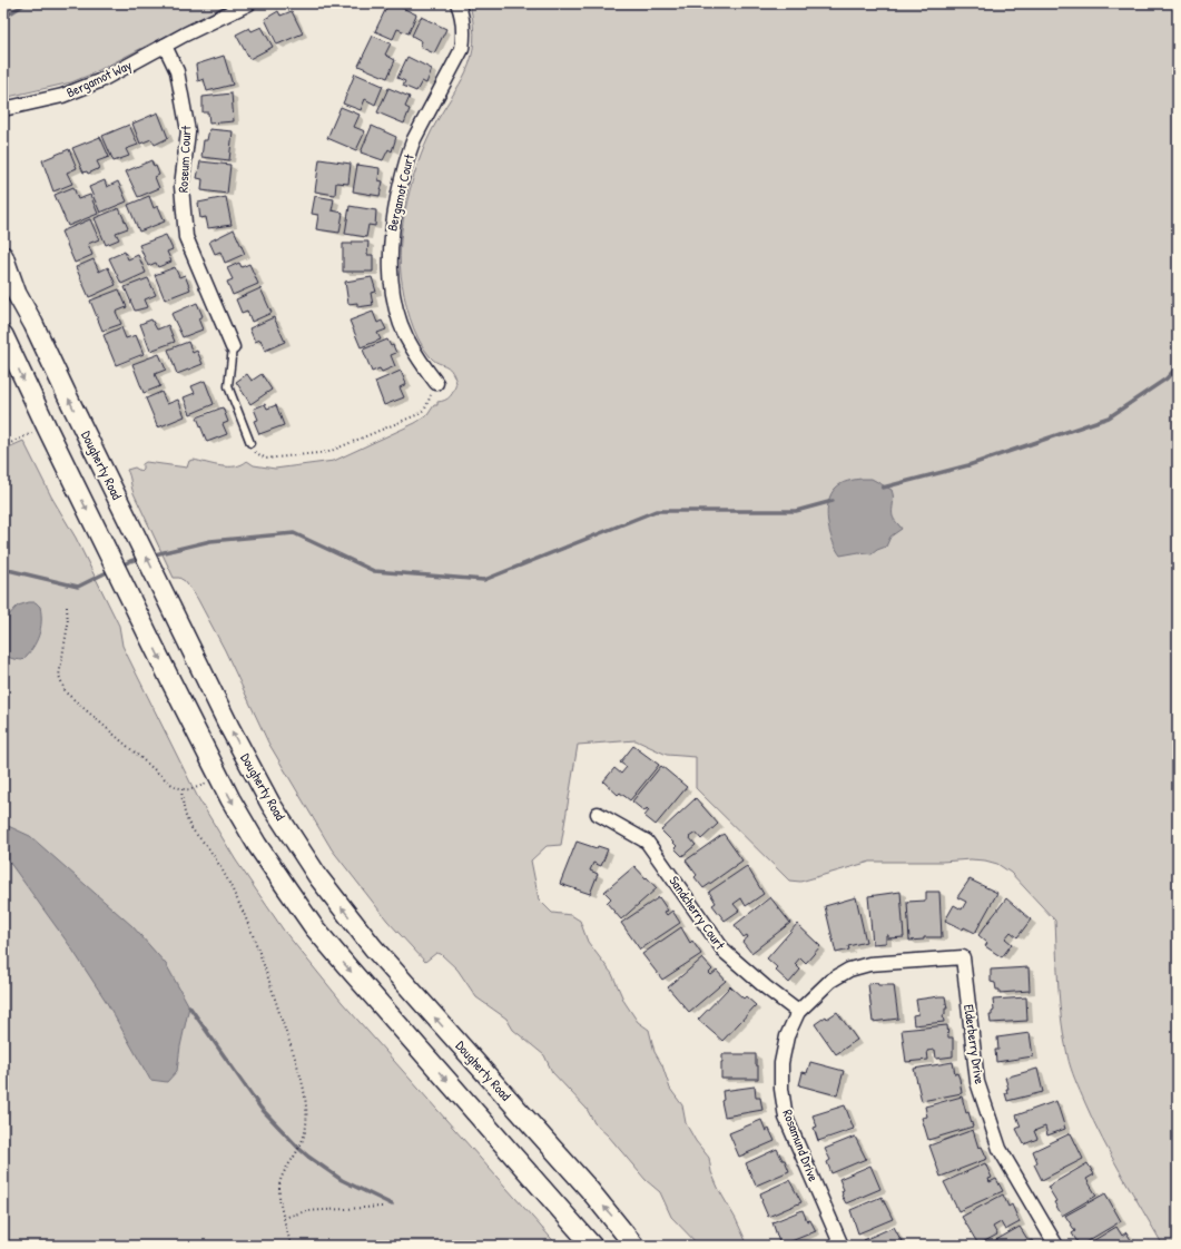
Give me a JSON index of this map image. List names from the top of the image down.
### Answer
{
  "streets": {
    "main road": ["Dougherty Road"],
    "street": [
      "Bergamot Way",
      "Roseum Court",
      "Bergamot Court",
      "Sandcherry Court",
      "Elderberry Drive",
      "Rosamund Drive"
    ]
  },
  "crossings": [
    ["Bergamot Way", "Roseum Court"],
    ["Sandcherry Court", "Rosamund Drive"],
    ["Elderberry Drive", "Rosamund Drive"]
  ]
}
